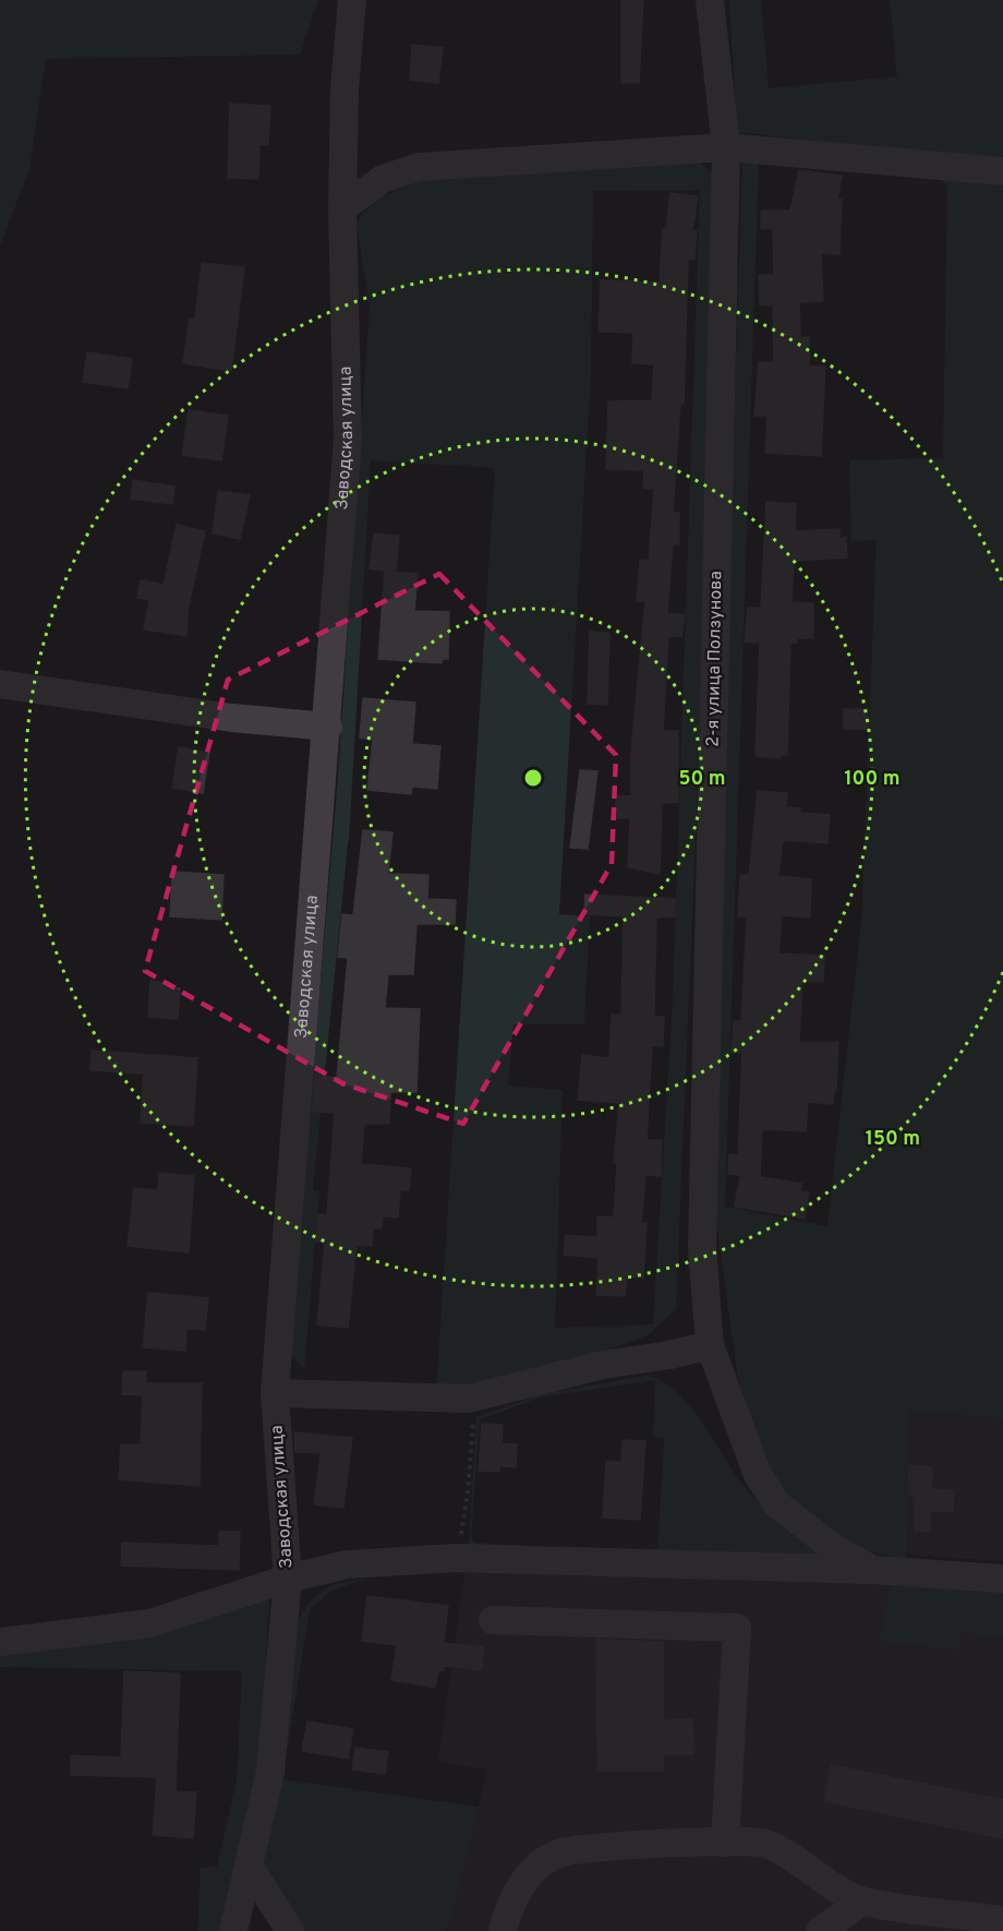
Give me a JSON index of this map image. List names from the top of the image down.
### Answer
{
  "streets": {
    "street": ["Заводская улица", "2-я улица Ползунова"]
  },
  "rings": ["50 m", "100 m", "150 m"]
}
